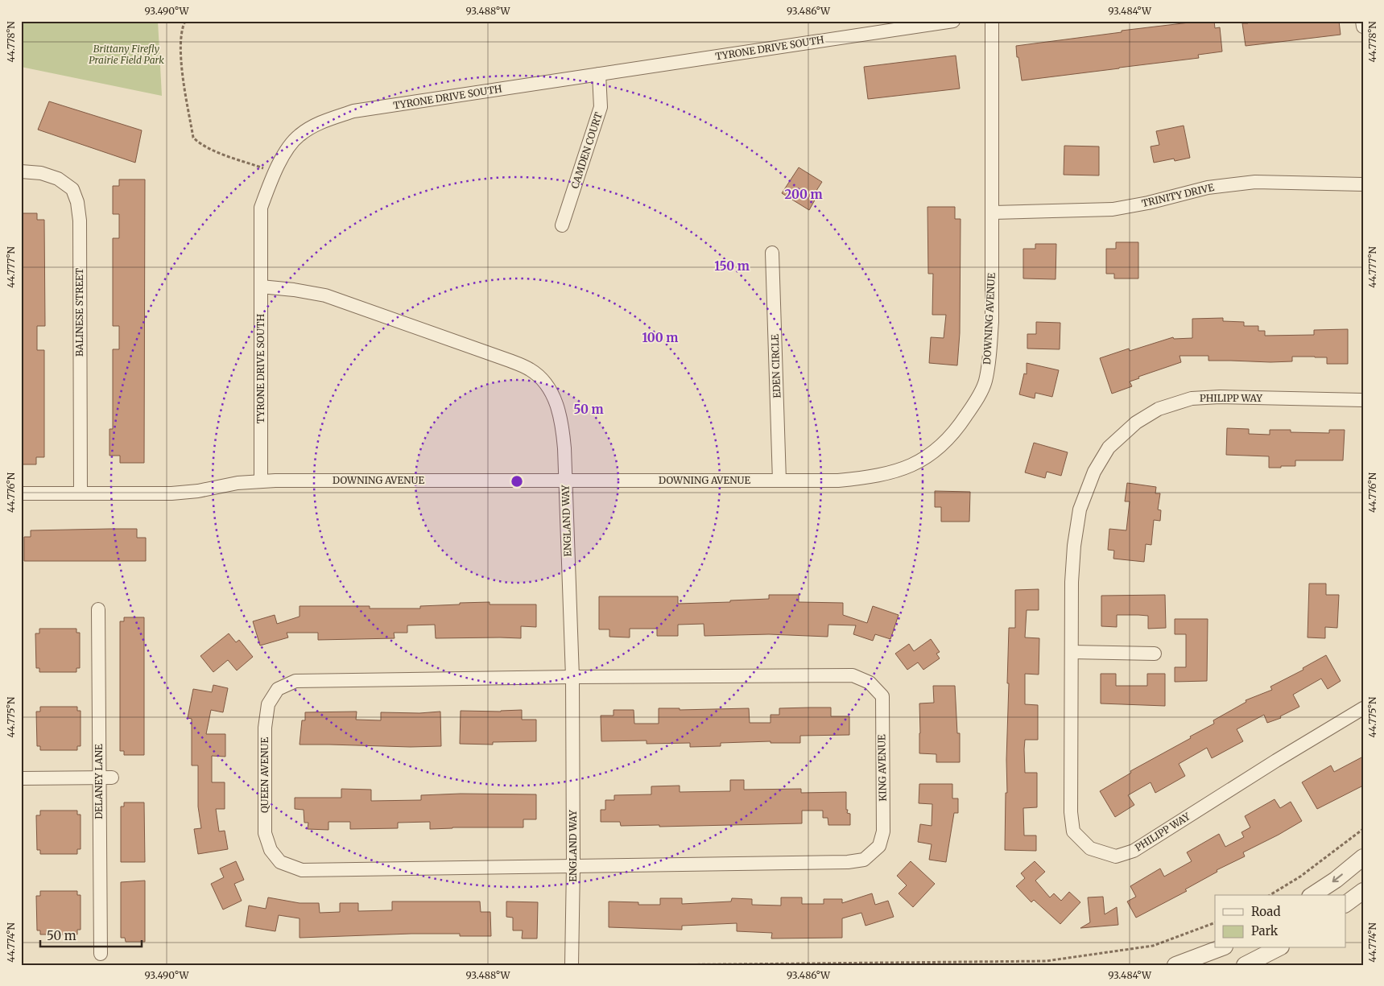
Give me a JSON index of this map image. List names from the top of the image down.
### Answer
{
  "streets": {
    "street": [
      "TYRONE DRIVE SOUTH",
      "CAMDEN COURT",
      "TRINITY DRIVE",
      "BALINESE STREET",
      "DOWNING AVENUE",
      "EDEN CIRCLE",
      "PHILIPP WAY",
      "ENGLAND WAY",
      "KING AVENUE",
      "QUEEN AVENUE",
      "DELANEY LANE"
    ]
  },
  "crossings": [
    ["TYRONE DRIVE SOUTH", "CAMDEN COURT"],
    ["TYRONE DRIVE SOUTH", "DOWNING AVENUE"],
    ["TYRONE DRIVE SOUTH", "ENGLAND WAY"],
    ["TRINITY DRIVE", "DOWNING AVENUE"],
    ["BALINESE STREET", "DOWNING AVENUE"],
    ["DOWNING AVENUE", "EDEN CIRCLE"],
    ["DOWNING AVENUE", "ENGLAND WAY"],
    ["ENGLAND WAY", "KING AVENUE"],
    ["ENGLAND WAY", "QUEEN AVENUE"],
    ["KING AVENUE", "QUEEN AVENUE"]
  ],
  "parks": ["Brittany Firefly Prairie Field Park"],
  "legend": ["Road", "Park"],
  "scale_bar": "50 m",
  "coordinates": [
    "93.490°W",
    "93.488°W",
    "93.486°W",
    "93.484°W",
    "44.778°N",
    "44.777°N",
    "44.776°N",
    "44.775°N",
    "44.774°N"
  ],
  "rings": [
    "200 m",
    "150 m",
    "100 m",
    "50 m"
  ]
}
